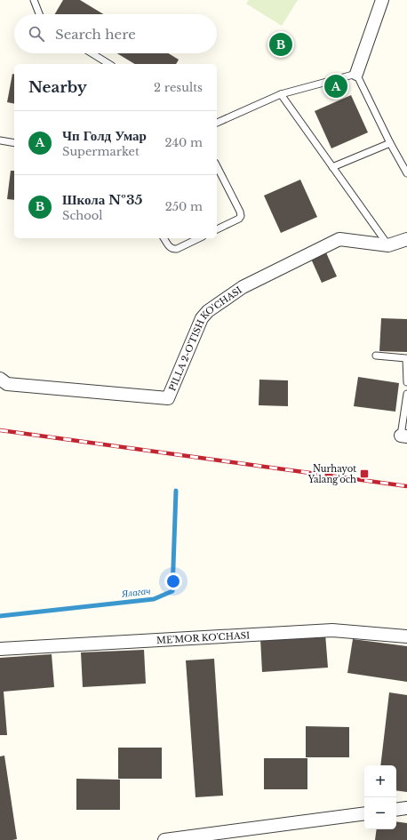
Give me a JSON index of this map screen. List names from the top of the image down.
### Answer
{
  "streets": {
    "street": ["PILLA 2-O'TISH KO'CHASI", "ME'MOR KO'CHASI"]
  },
  "water": ["Ялагач"],
  "places": {
    "transit": ["Nurhayot Yalang'och"]
  },
  "page": {
    "search": "Search here",
    "pins": ["B", "A"],
    "heading": ["Nearby", "2 results"],
    "list": [
      {
        "mark": "A",
        "name": "Чп Голд Умар",
        "note": "Supermarket",
        "value": "240 m"
      },
      {
        "mark": "B",
        "name": "Школа №35",
        "note": "School",
        "value": "250 m"
      }
    ],
    "map_buttons": ["+", "−"]
  }
}
